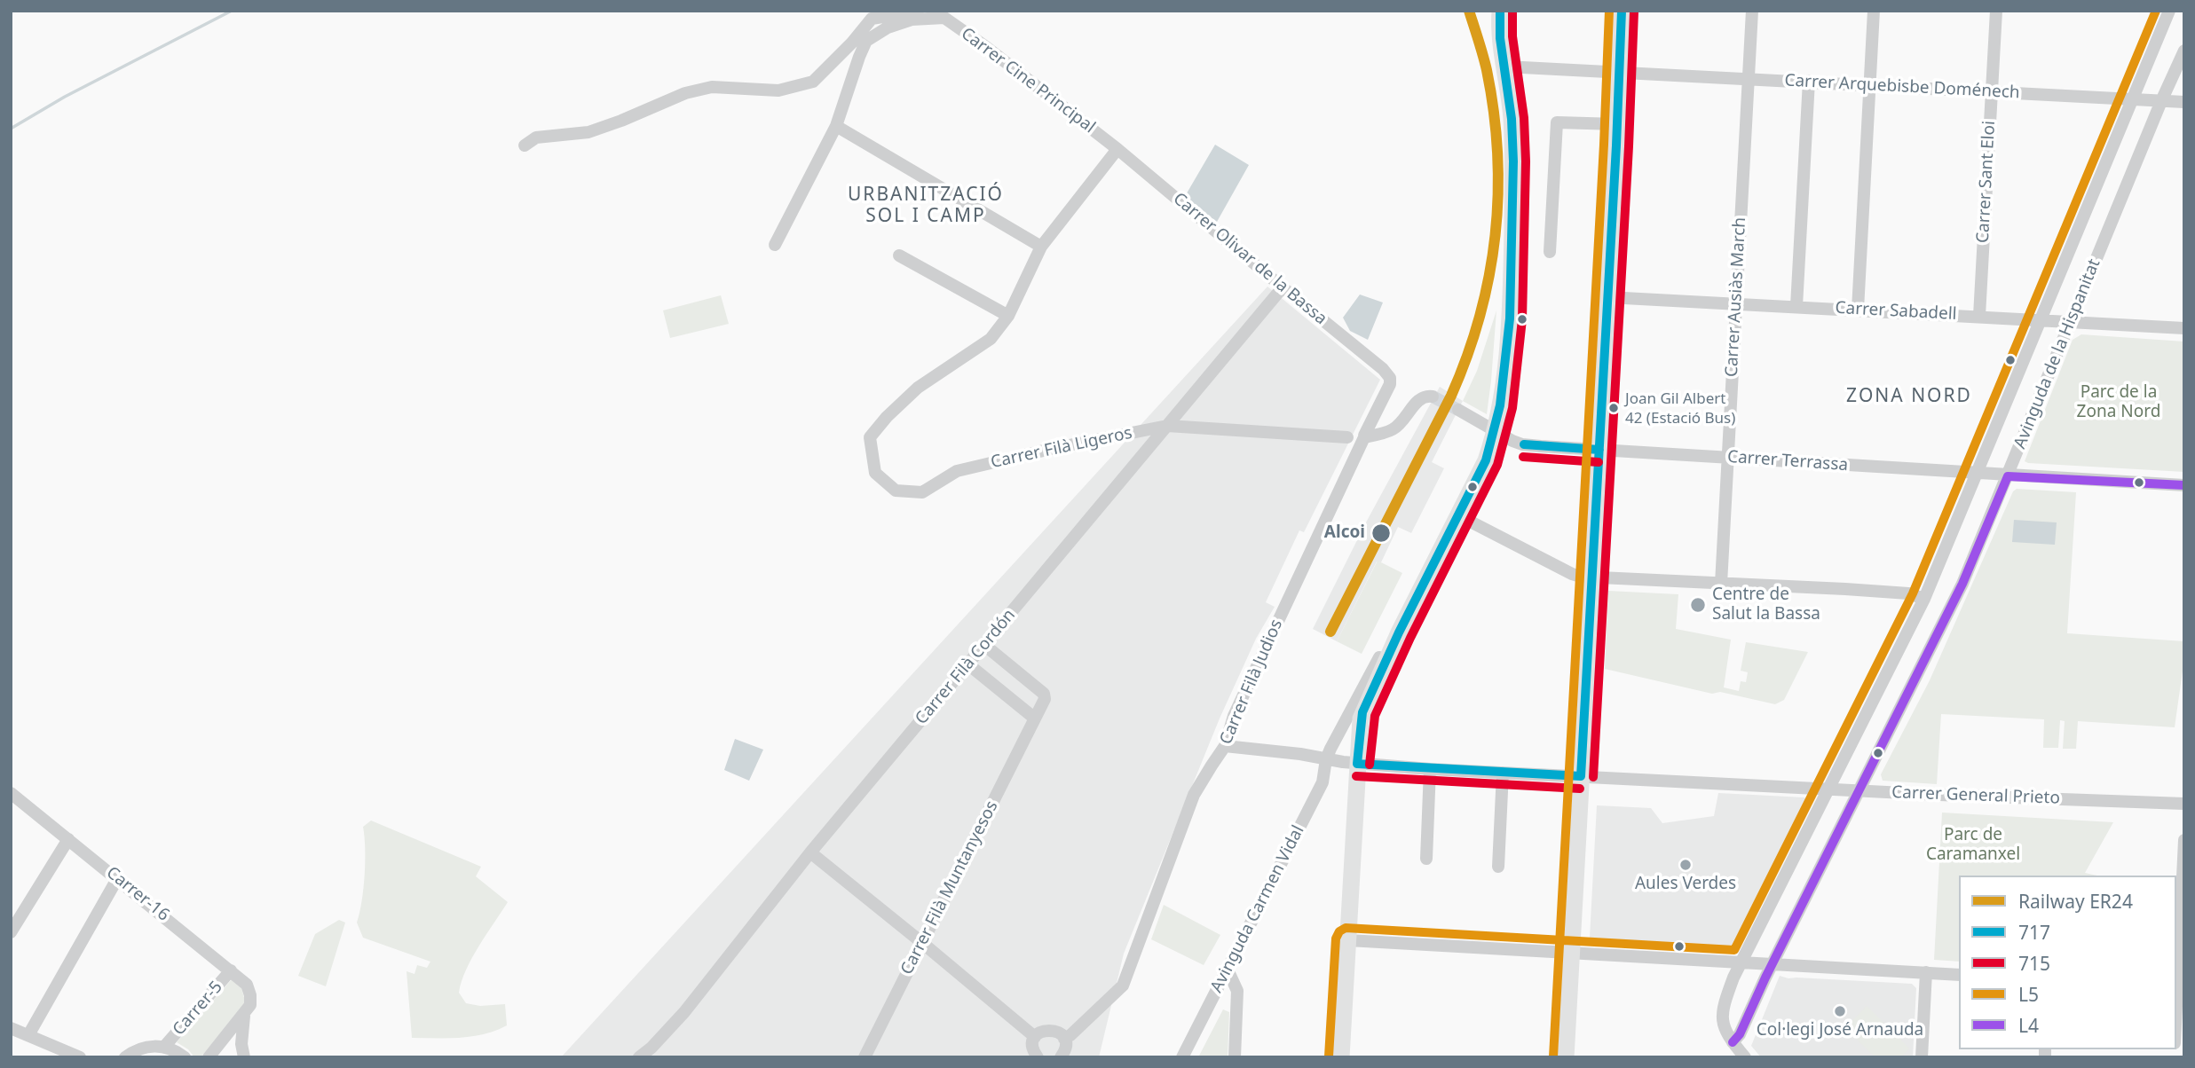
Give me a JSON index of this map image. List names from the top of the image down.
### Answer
{
  "streets": {
    "street": [
      "Carrer Cine Principal",
      "Carrer Arquebisbe Doménech",
      "Carrer Sant Eloi",
      "Carrer Olivar de la Bassa",
      "Carrer Ausiàs March",
      "Carrer Sabadell",
      "Avinguda de la Hispanitat",
      "Carrer Filà Ligeros",
      "Carrer Terrassa",
      "Carrer Filà Cordón",
      "Carrer Filà Judios",
      "Carrer General Prieto",
      "Carrer Filà Muntanyesos",
      "Carrer-16",
      "Avinguda Carmen Vidal",
      "Carrer-5"
    ]
  },
  "crossings": [
    ["Carrer Cine Principal", "Carrer Olivar de la Bassa"],
    ["Carrer Arquebisbe Doménech", "Carrer Sant Eloi"],
    ["Carrer Arquebisbe Doménech", "Carrer Ausiàs March"],
    ["Carrer Arquebisbe Doménech", "Avinguda de la Hispanitat"],
    ["Carrer Sant Eloi", "Carrer Sabadell"],
    ["Carrer Olivar de la Bassa", "Carrer Filà Cordón"],
    ["Carrer Olivar de la Bassa", "Carrer Filà Judios"],
    ["Carrer Ausiàs March", "Carrer Sabadell"],
    ["Carrer Ausiàs March", "Carrer Terrassa"],
    ["Carrer Sabadell", "Avinguda de la Hispanitat"],
    ["Avinguda de la Hispanitat", "Carrer Terrassa"],
    ["Avinguda de la Hispanitat", "Carrer General Prieto"],
    ["Carrer Filà Ligeros", "Carrer Filà Cordón"],
    ["Carrer Filà Ligeros", "Carrer Filà Judios"],
    ["Carrer Filà Cordón", "Carrer Filà Muntanyesos"],
    ["Carrer Filà Judios", "Carrer General Prieto"],
    ["Carrer General Prieto", "Avinguda Carmen Vidal"],
    ["Carrer-16", "Carrer-5"]
  ],
  "districts": ["URBANITZACIÓ SOL I CAMP", "ZONA NORD"],
  "parks": ["Parc de la Zona Nord", "Parc de Caramanxel"],
  "places": [
    "Joan Gil Albert 42 (Estació Bus)",
    "Alcoi",
    "Centre de Salut la Bassa",
    "Aules Verdes",
    "Col·legi José Arnauda"
  ],
  "lines": [
    "rail line ER24",
    "transit line 717",
    "transit line 715",
    "transit line L5",
    "transit line L4"
  ],
  "legend": [
    "Railway ER24",
    "717",
    "715",
    "L5",
    "L4"
  ]
}
